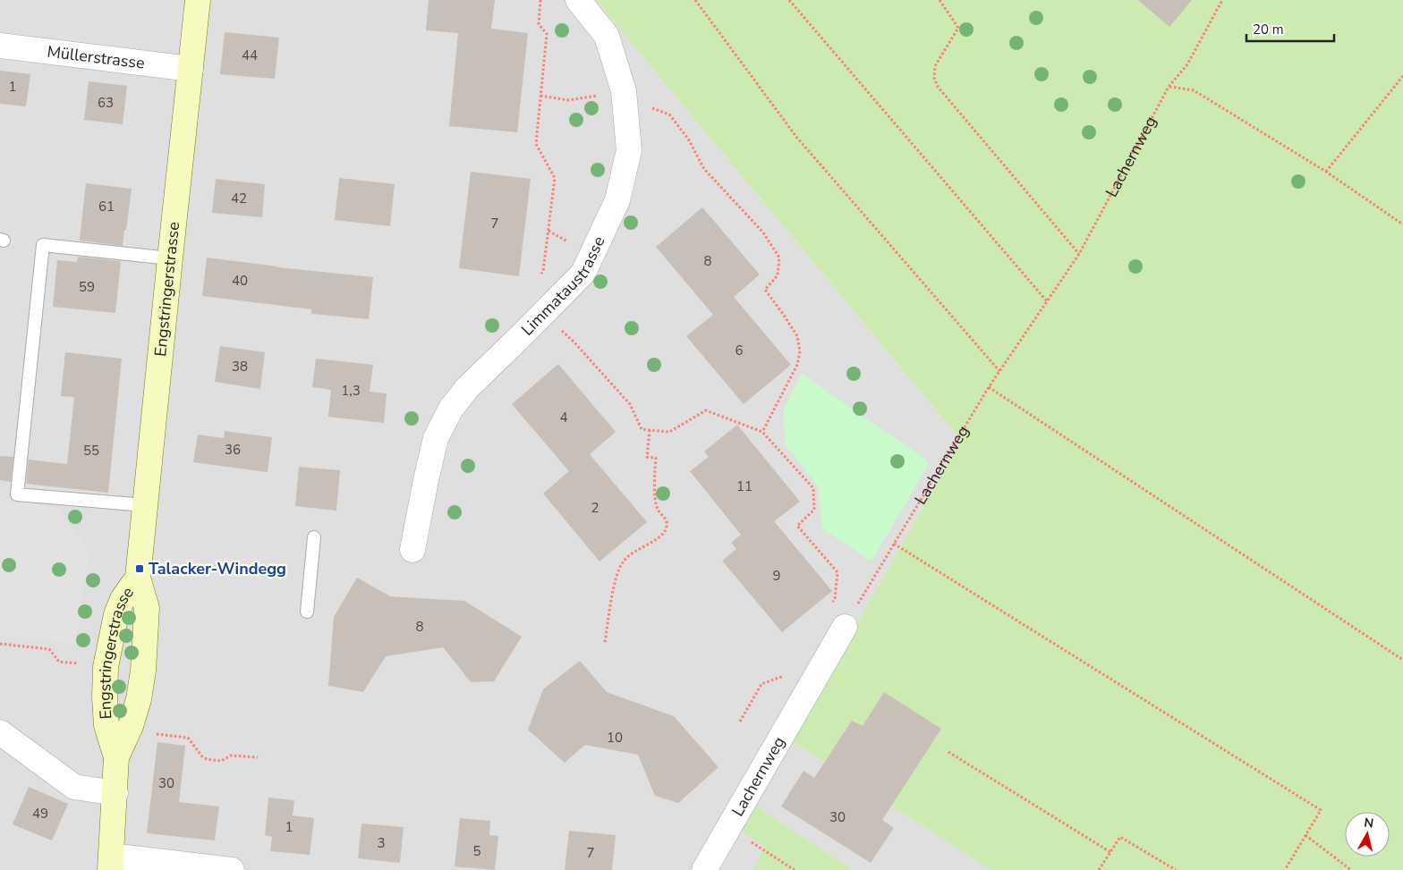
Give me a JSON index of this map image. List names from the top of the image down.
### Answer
{
  "streets": {
    "main road": ["Engstringerstrasse"],
    "street": ["Müllerstrasse", "Lachernweg", "Limmataustrasse"]
  },
  "crossings": [
    ["Müllerstrasse", "Engstringerstrasse"]
  ],
  "places": {
    "transit": ["Talacker-Windegg"]
  },
  "house_numbers": [
    "44",
    "1",
    "63",
    "42",
    "61",
    "7",
    "8",
    "40",
    "59",
    "6",
    "38",
    "1,3",
    "4",
    "36",
    "55",
    "11",
    "2",
    "9",
    "8",
    "10",
    "30",
    "49",
    "30",
    "1",
    "3",
    "5",
    "7"
  ],
  "scale_bar": "20 m",
  "north": "top"
}
